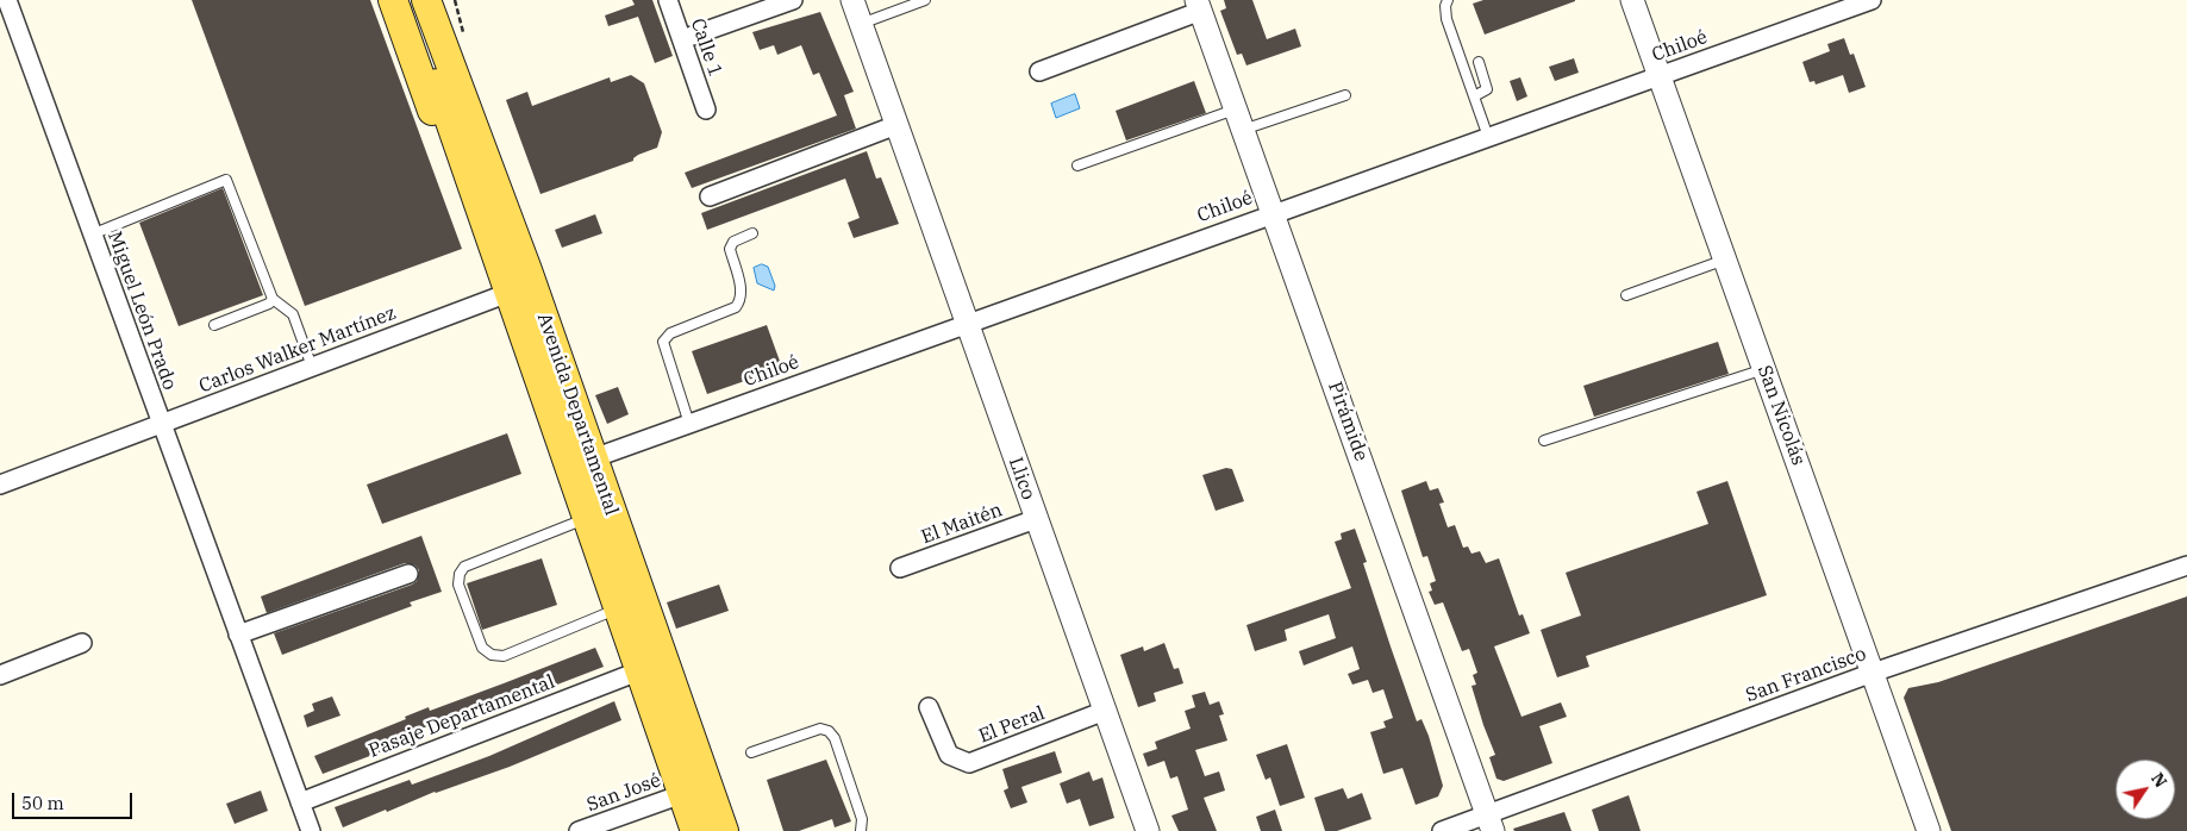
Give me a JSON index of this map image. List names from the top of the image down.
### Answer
{
  "streets": {
    "main road": ["Avenida Departamental"],
    "street": [
      "Chiloé",
      "Calle 1",
      "Miguel León Prado",
      "Carlos Walker Martínez",
      "San Nicolás",
      "Pirámide",
      "Llico",
      "El Maitén",
      "San Francisco",
      "Pasaje Departamental",
      "El Peral",
      "San José"
    ]
  },
  "crossings": [
    ["Chiloé", "Avenida Departamental"],
    ["Chiloé", "San Nicolás"],
    ["Chiloé", "Pirámide"],
    ["Chiloé", "Llico"],
    ["Miguel León Prado", "Carlos Walker Martínez"],
    ["Miguel León Prado", "Pasaje Departamental"],
    ["Carlos Walker Martínez", "Avenida Departamental"],
    ["Avenida Departamental", "Pasaje Departamental"],
    ["Avenida Departamental", "San José"],
    ["San Nicolás", "San Francisco"],
    ["Pirámide", "San Francisco"],
    ["Llico", "El Maitén"],
    ["Llico", "El Peral"]
  ],
  "scale_bar": "50 m",
  "north": "top right"
}
